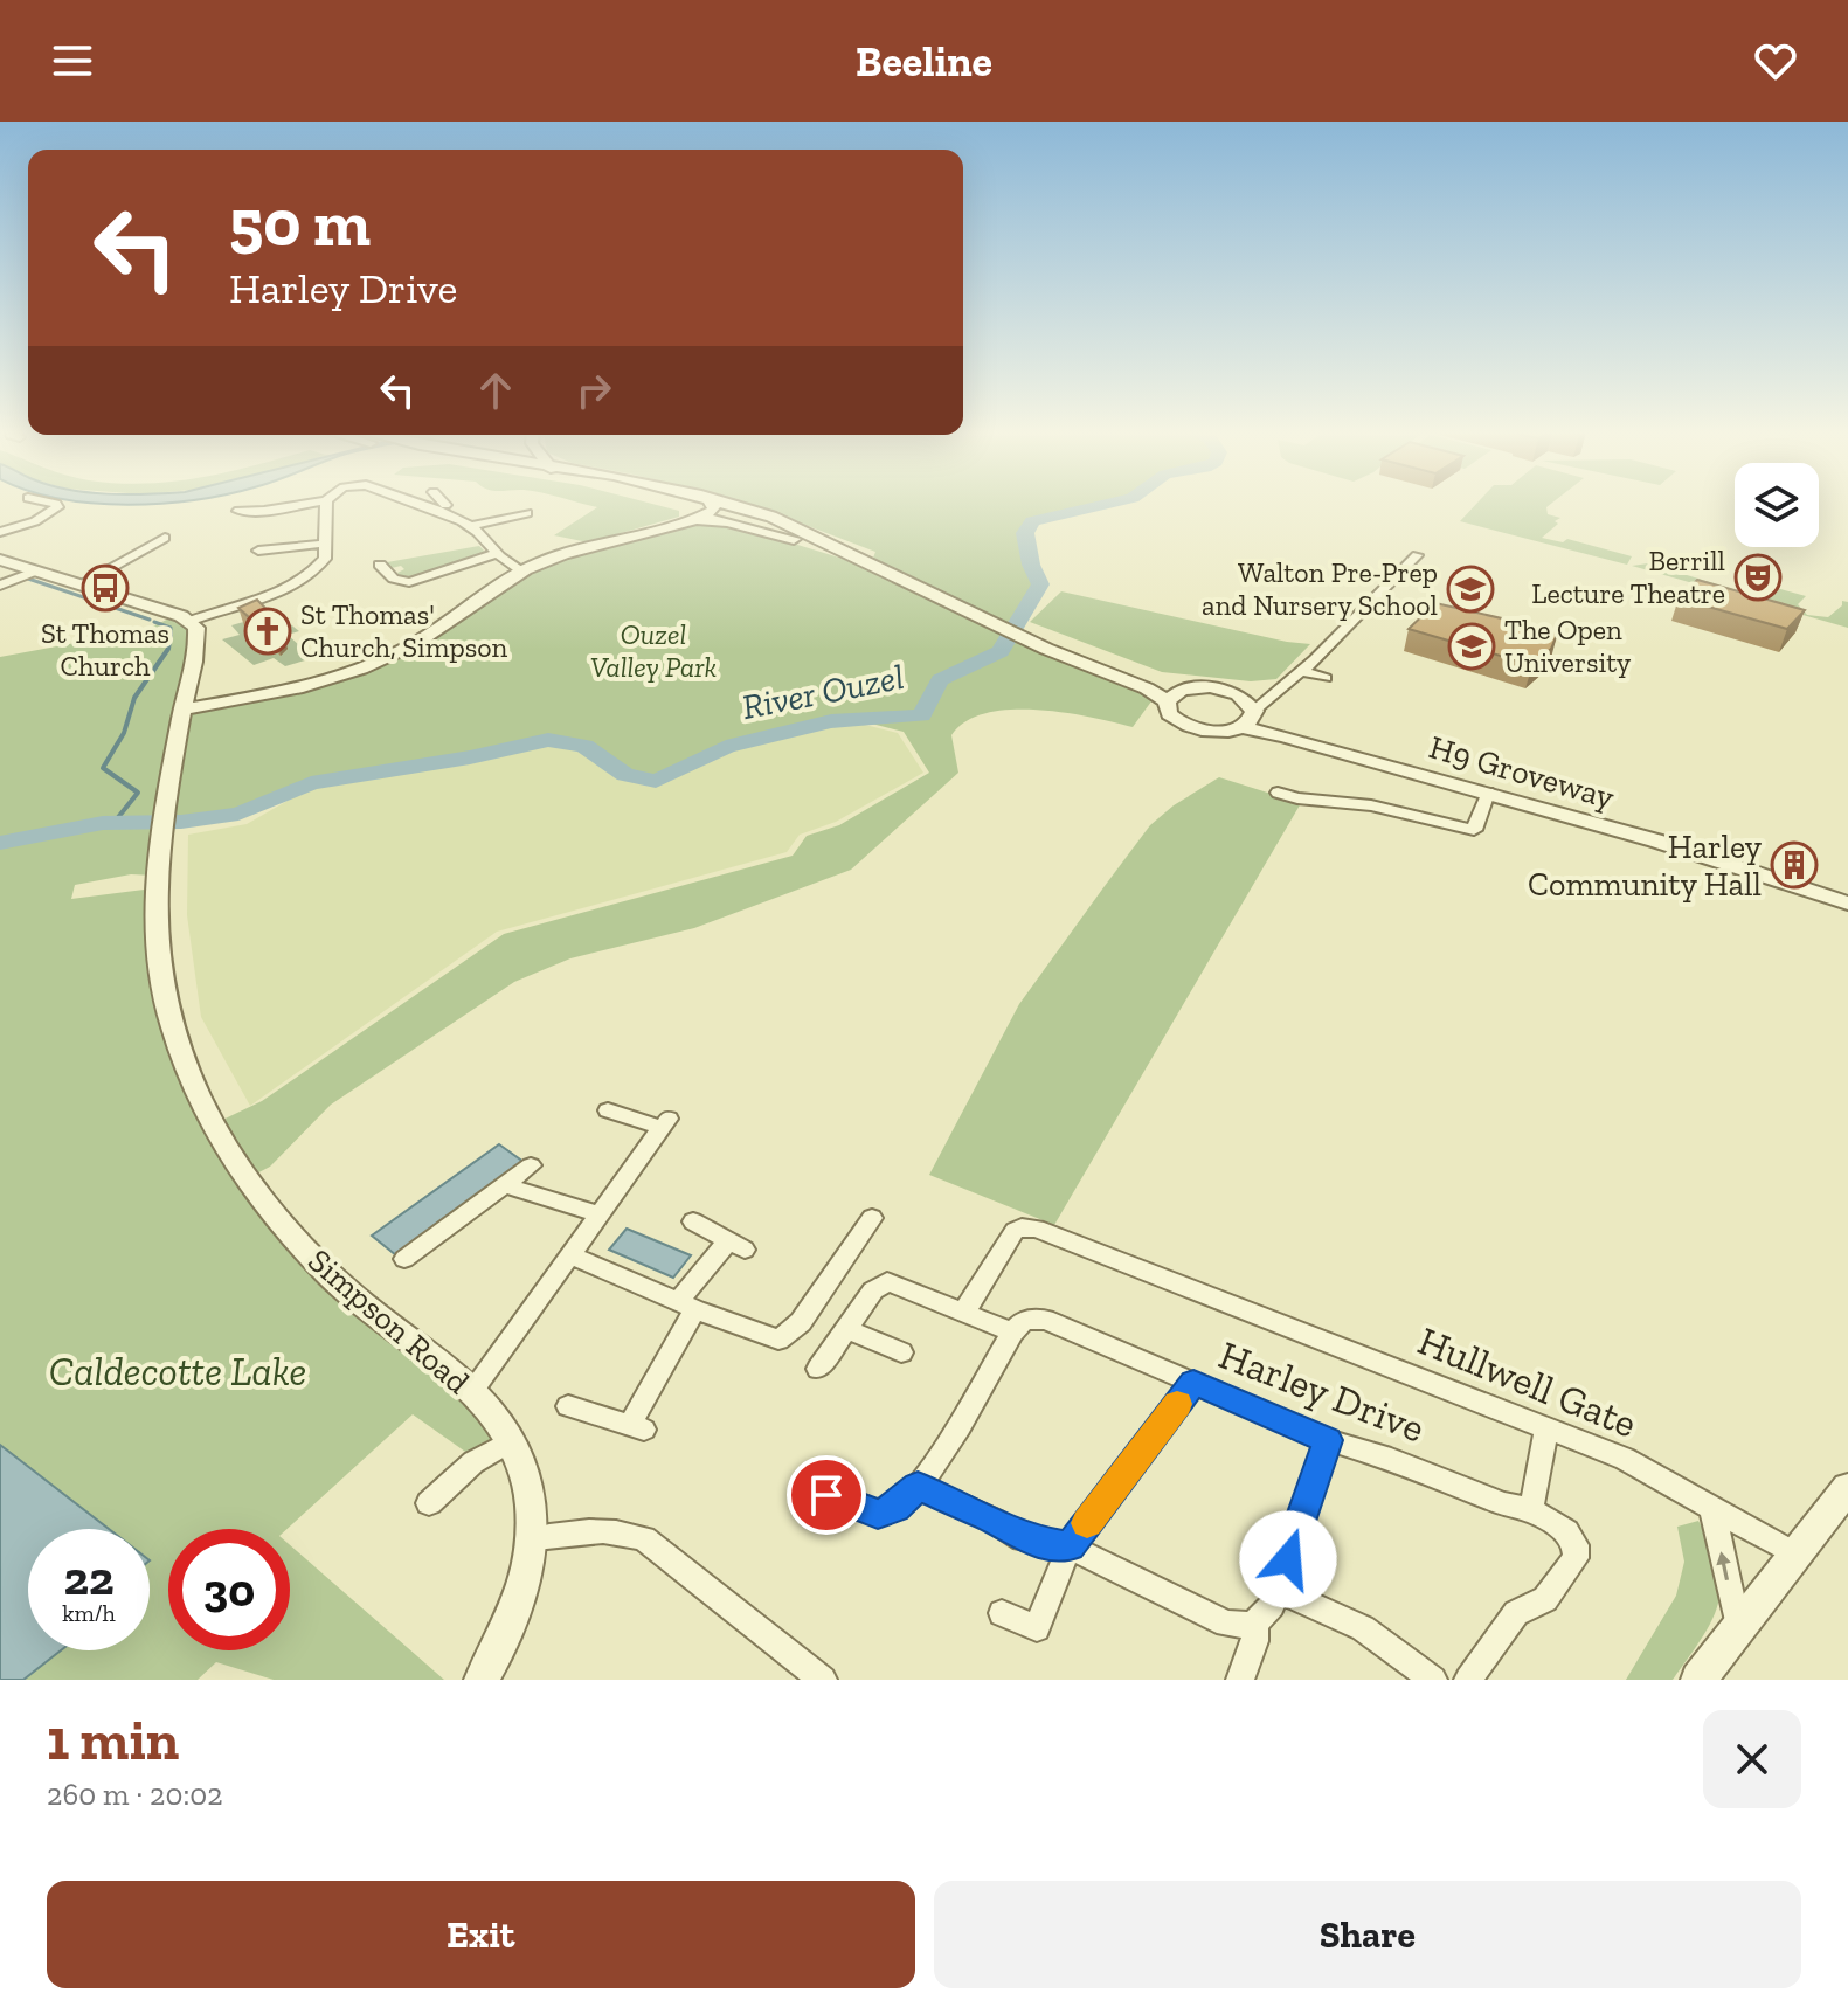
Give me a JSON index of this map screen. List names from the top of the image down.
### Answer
{
  "streets": {
    "street": [
      "H9 Groveway",
      "Simpson Road",
      "Hullwell Gate",
      "Harley Drive"
    ]
  },
  "water": ["River Ouzel"],
  "parks": ["Ouzel Valley Park", "Caldecotte Lake"],
  "places": {
    "theatre": ["Berrill Lecture Theatre"],
    "bus stop": ["St Thomas Church"],
    "school or university": ["Walton Pre-Prep and Nursery School", "The Open University"],
    "church": ["St Thomas' Church, Simpson"],
    "building": ["Harley Community Hall"]
  },
  "page": {
    "header": "Beeline",
    "turn": ["50 m", "Harley Drive"],
    "speed": "22 km/h",
    "limit": "30",
    "heading": ["1 min", "260 m · 20:02"],
    "buttons": ["Exit", "Share"]
  }
}
